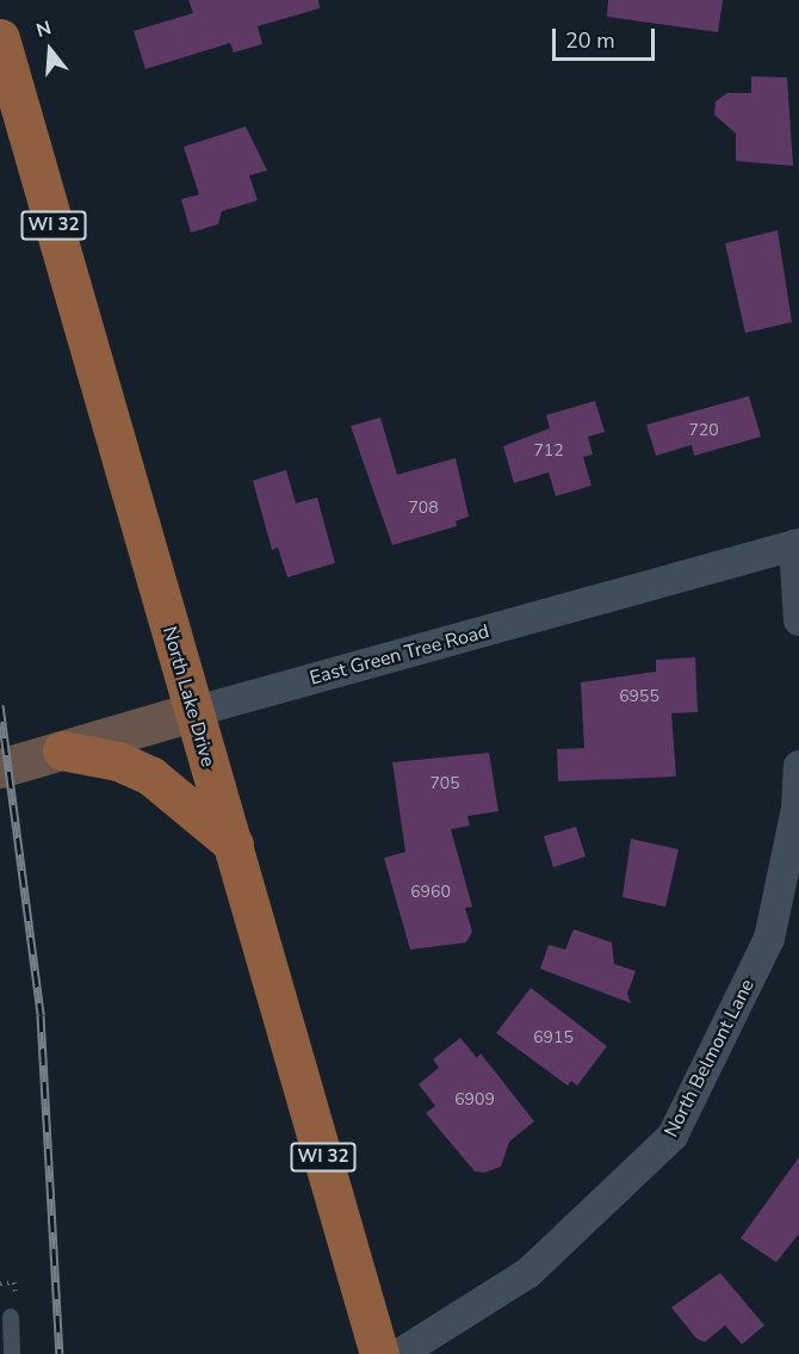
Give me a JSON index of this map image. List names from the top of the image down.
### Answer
{
  "streets": {
    "main road": ["WI 32", "North Lake Drive"],
    "street": ["East Green Tree Road", "North Belmont Lane"]
  },
  "crossings": [
    ["East Green Tree Road", "North Lake Drive"]
  ],
  "house_numbers": [
    "720",
    "712",
    "708",
    "6955",
    "705",
    "6960",
    "6915",
    "6909"
  ],
  "scale_bar": "20 m",
  "north": "top"
}
